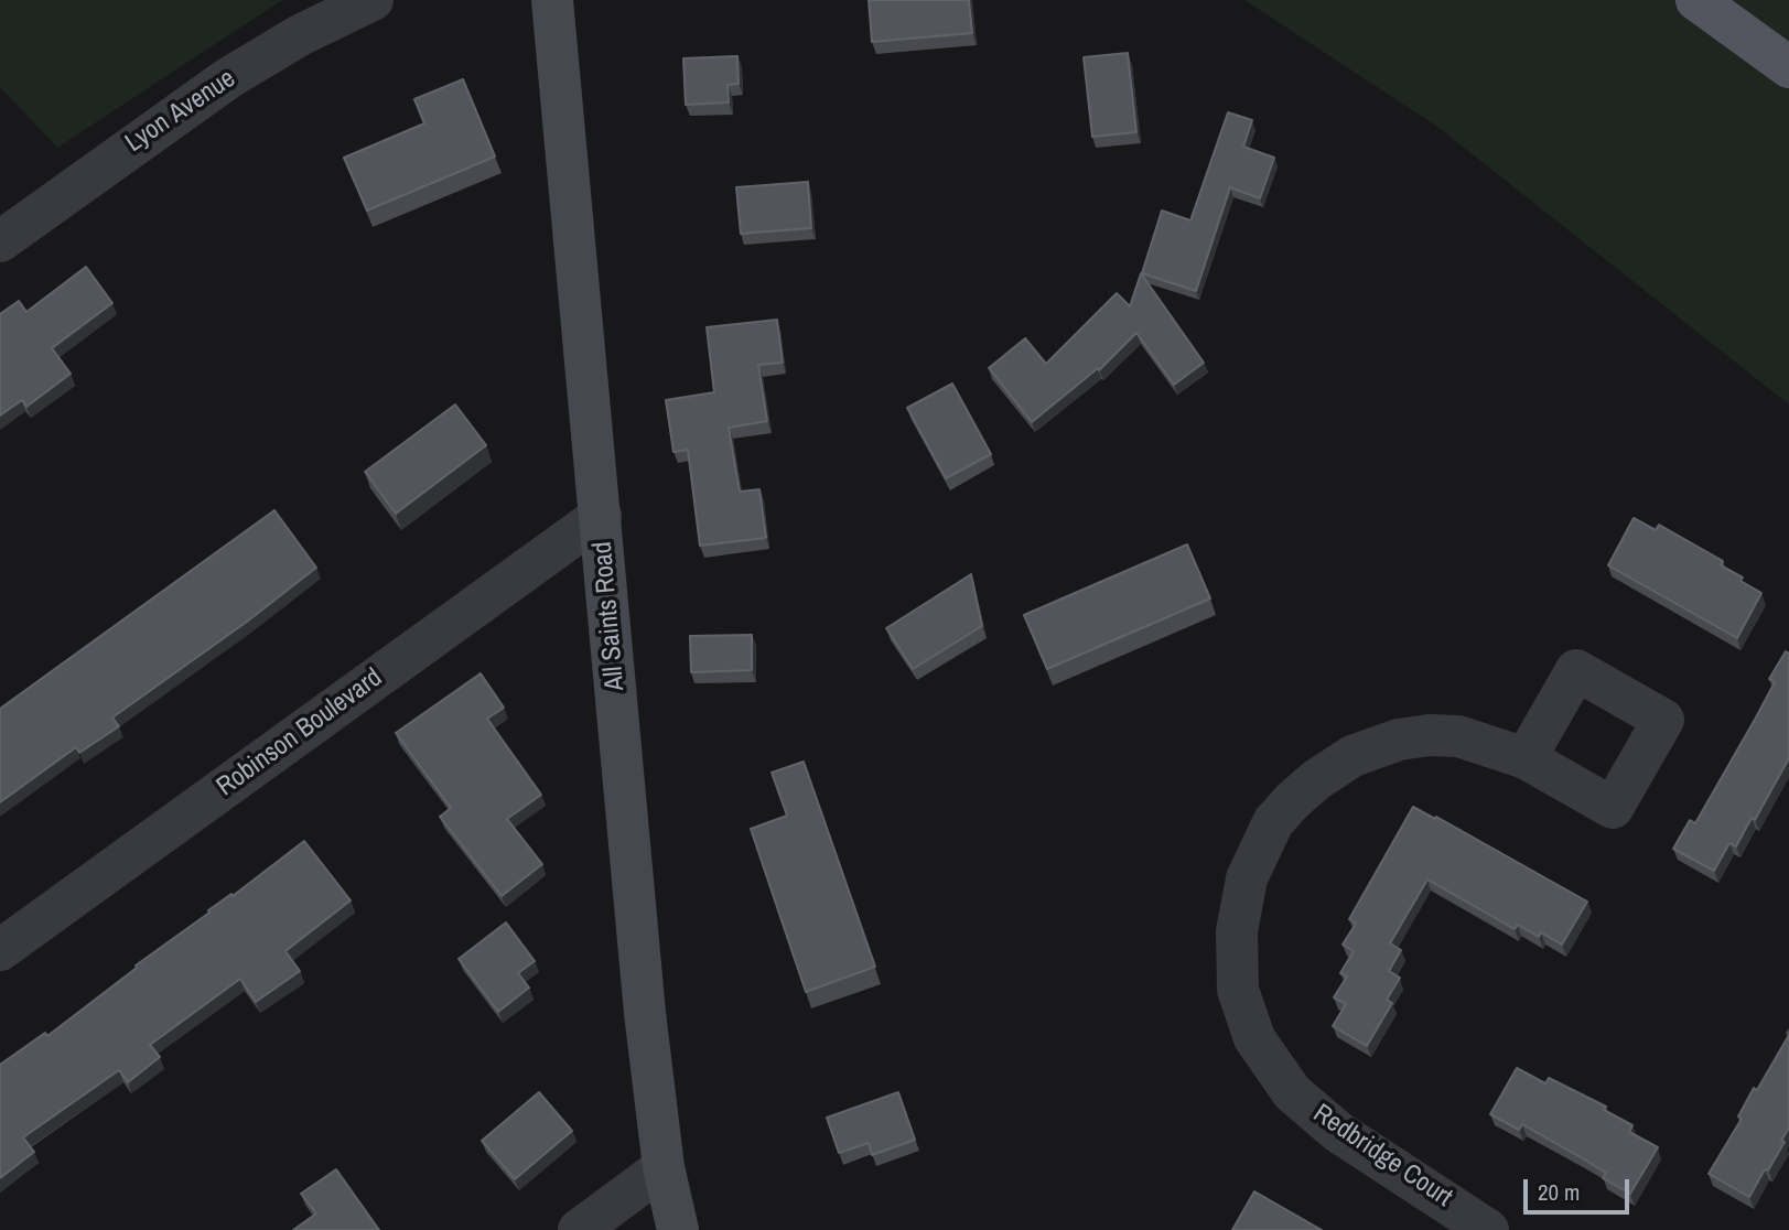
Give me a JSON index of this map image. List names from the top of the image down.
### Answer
{
  "streets": {
    "street": [
      "Lyon Avenue",
      "All Saints Road",
      "Robinson Boulevard",
      "Redbridge Court"
    ]
  },
  "crossings": [
    ["All Saints Road", "Robinson Boulevard"]
  ],
  "scale_bar": "20 m"
}
